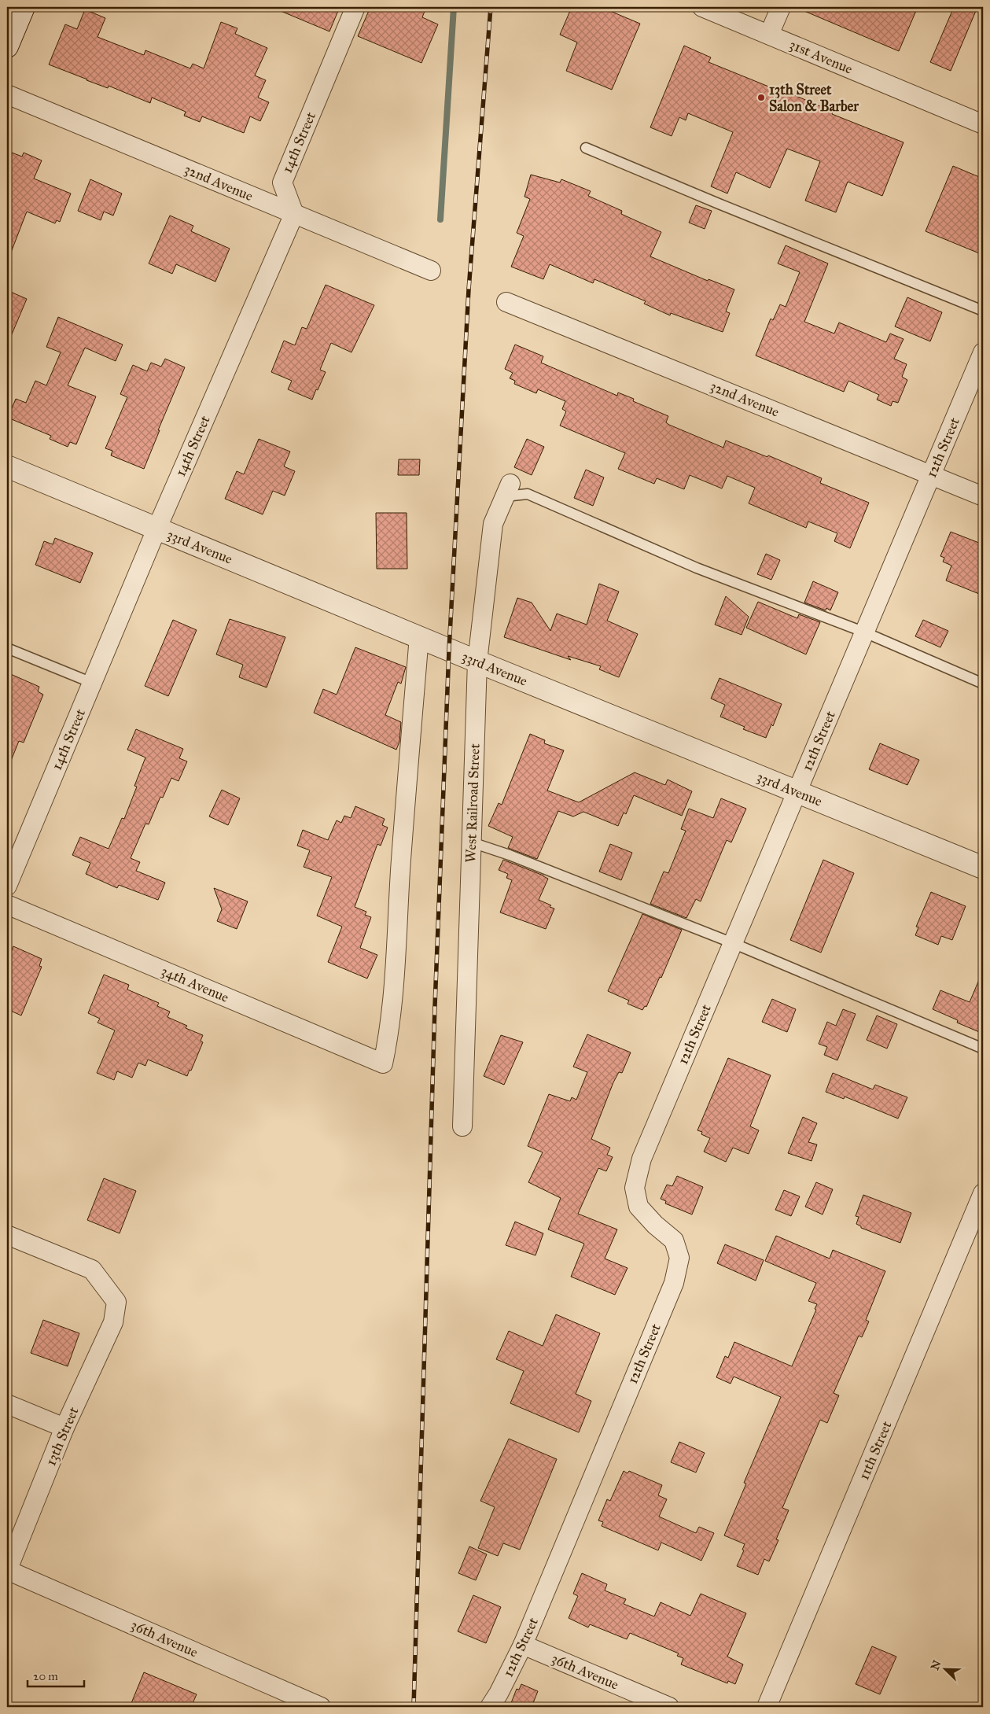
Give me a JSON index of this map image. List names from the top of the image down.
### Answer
{
  "streets": {
    "street": [
      "31st Avenue",
      "14th Street",
      "32nd Avenue",
      "12th Street",
      "33rd Avenue",
      "West Railroad Street",
      "34th Avenue",
      "13th Street",
      "11th Street",
      "36th Avenue"
    ]
  },
  "crossings": [
    ["14th Street", "32nd Avenue"],
    ["14th Street", "33rd Avenue"],
    ["32nd Avenue", "12th Street"],
    ["12th Street", "33rd Avenue"],
    ["12th Street", "36th Avenue"],
    ["33rd Avenue", "West Railroad Street"],
    ["33rd Avenue", "34th Avenue"],
    ["13th Street", "36th Avenue"]
  ],
  "places": ["13th Street Salon & Barber"],
  "scale_bar": "20 m",
  "north": "top left"
}
